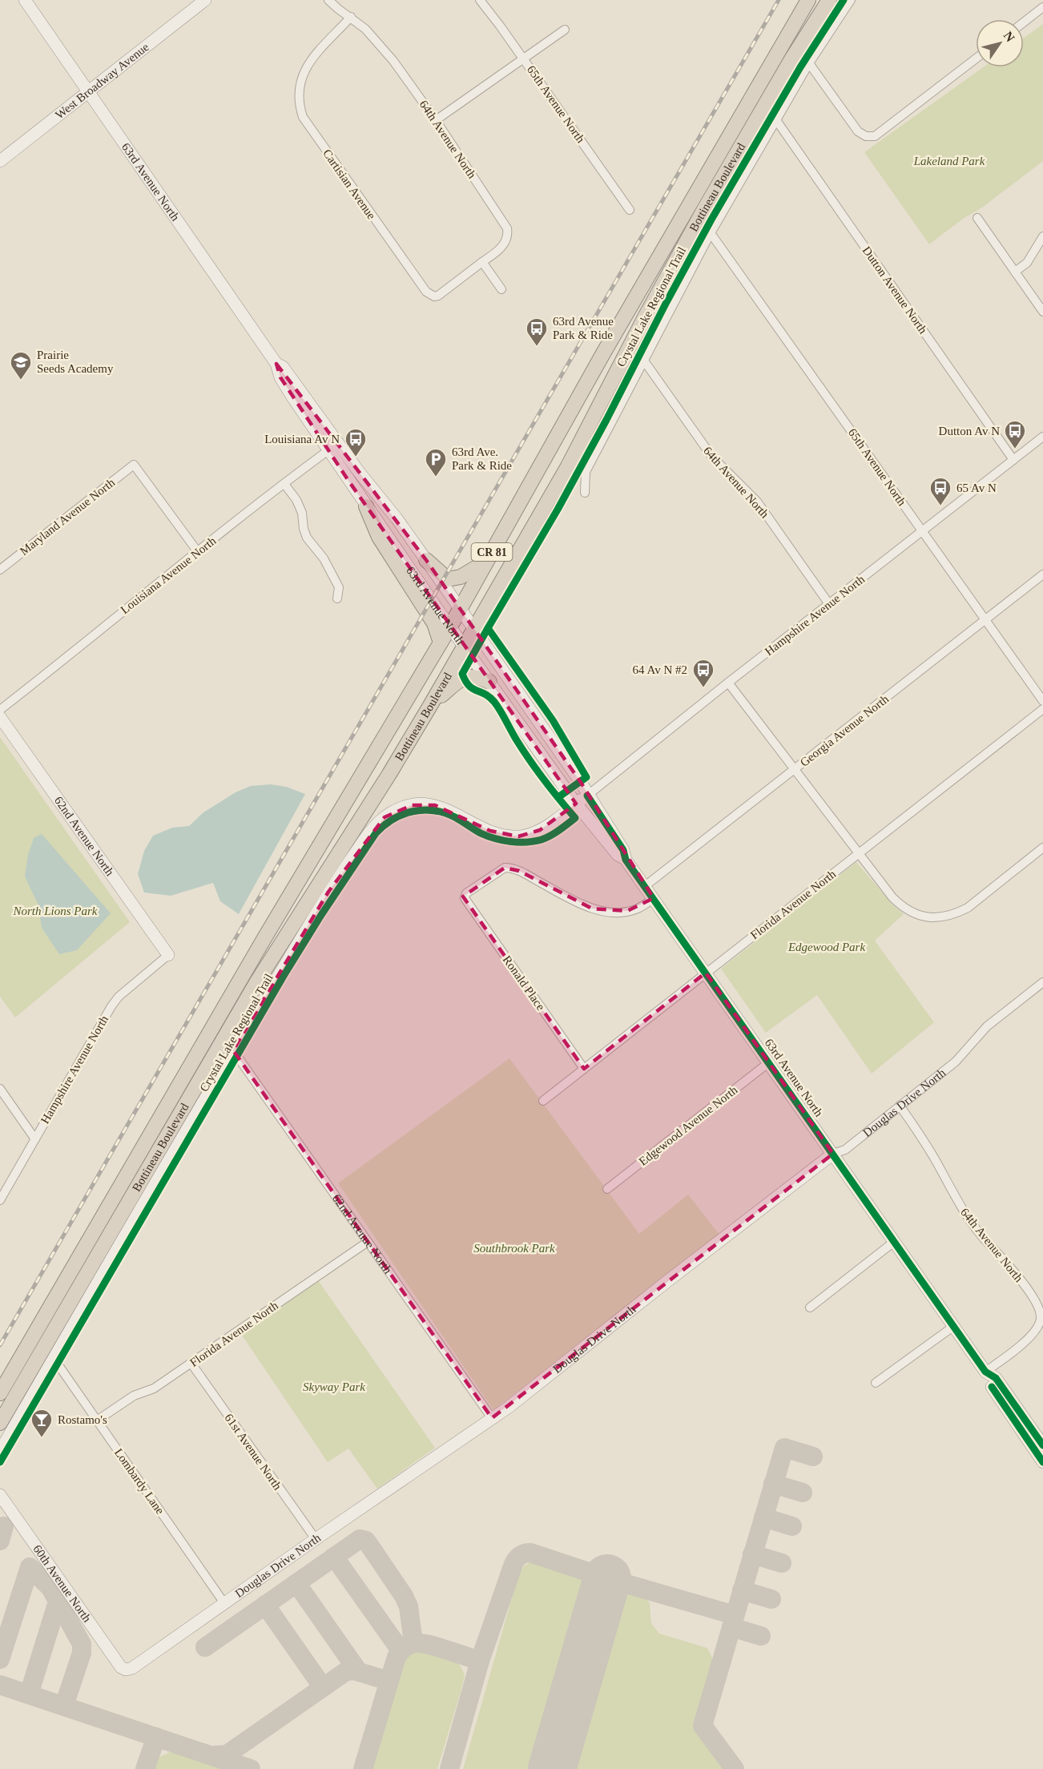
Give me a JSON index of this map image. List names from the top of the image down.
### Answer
{
  "streets": {
    "highway": ["Bottineau Boulevard", "CR 81"],
    "street": [
      "West Broadway Avenue",
      "65th Avenue North",
      "64th Avenue North",
      "63rd Avenue North",
      "Cartisian Avenue",
      "Dutton Avenue North",
      "Maryland Avenue North",
      "Louisiana Avenue North",
      "Hampshire Avenue North",
      "Georgia Avenue North",
      "62nd Avenue North",
      "Florida Avenue North",
      "Ronald Place",
      "Douglas Drive North",
      "Edgewood Avenue North",
      "61st Avenue North",
      "Lombardy Lane",
      "60th Avenue North"
    ],
    "cycle path": ["Crystal Lake Regional Trail"]
  },
  "crossings": [
    ["West Broadway Avenue", "63rd Avenue North"],
    ["65th Avenue North", "Hampshire Avenue North"],
    ["65th Avenue North", "Georgia Avenue North"],
    ["64th Avenue North", "63rd Avenue North"],
    ["64th Avenue North", "Cartisian Avenue"],
    ["64th Avenue North", "Hampshire Avenue North"],
    ["64th Avenue North", "Douglas Drive North"],
    ["63rd Avenue North", "Bottineau Boulevard"],
    ["63rd Avenue North", "Louisiana Avenue North"],
    ["63rd Avenue North", "Hampshire Avenue North"],
    ["63rd Avenue North", "Georgia Avenue North"],
    ["63rd Avenue North", "Florida Avenue North"],
    ["63rd Avenue North", "Ronald Place"],
    ["63rd Avenue North", "Douglas Drive North"],
    ["63rd Avenue North", "Edgewood Avenue North"],
    ["Dutton Avenue North", "Hampshire Avenue North"],
    ["Maryland Avenue North", "Louisiana Avenue North"],
    ["Hampshire Avenue North", "62nd Avenue North"],
    ["62nd Avenue North", "Florida Avenue North"],
    ["62nd Avenue North", "Douglas Drive North"],
    ["Florida Avenue North", "Ronald Place"],
    ["Florida Avenue North", "61st Avenue North"],
    ["Florida Avenue North", "Lombardy Lane"],
    ["Douglas Drive North", "61st Avenue North"],
    ["Douglas Drive North", "Lombardy Lane"],
    ["Douglas Drive North", "60th Avenue North"]
  ],
  "parks": [
    "Lakeland Park",
    "North Lions Park",
    "Edgewood Park",
    "Southbrook Park",
    "Skyway Park"
  ],
  "places": {
    "bus stop": [
      "63rd Avenue Park & Ride",
      "Dutton Av N",
      "Louisiana Av N",
      "65 Av N",
      "64 Av N #2"
    ],
    "school or university": ["Prairie Seeds Academy"],
    "parking": ["63rd Ave. Park & Ride"],
    "bar": ["Rostamo's"]
  },
  "north": "top right"
}
